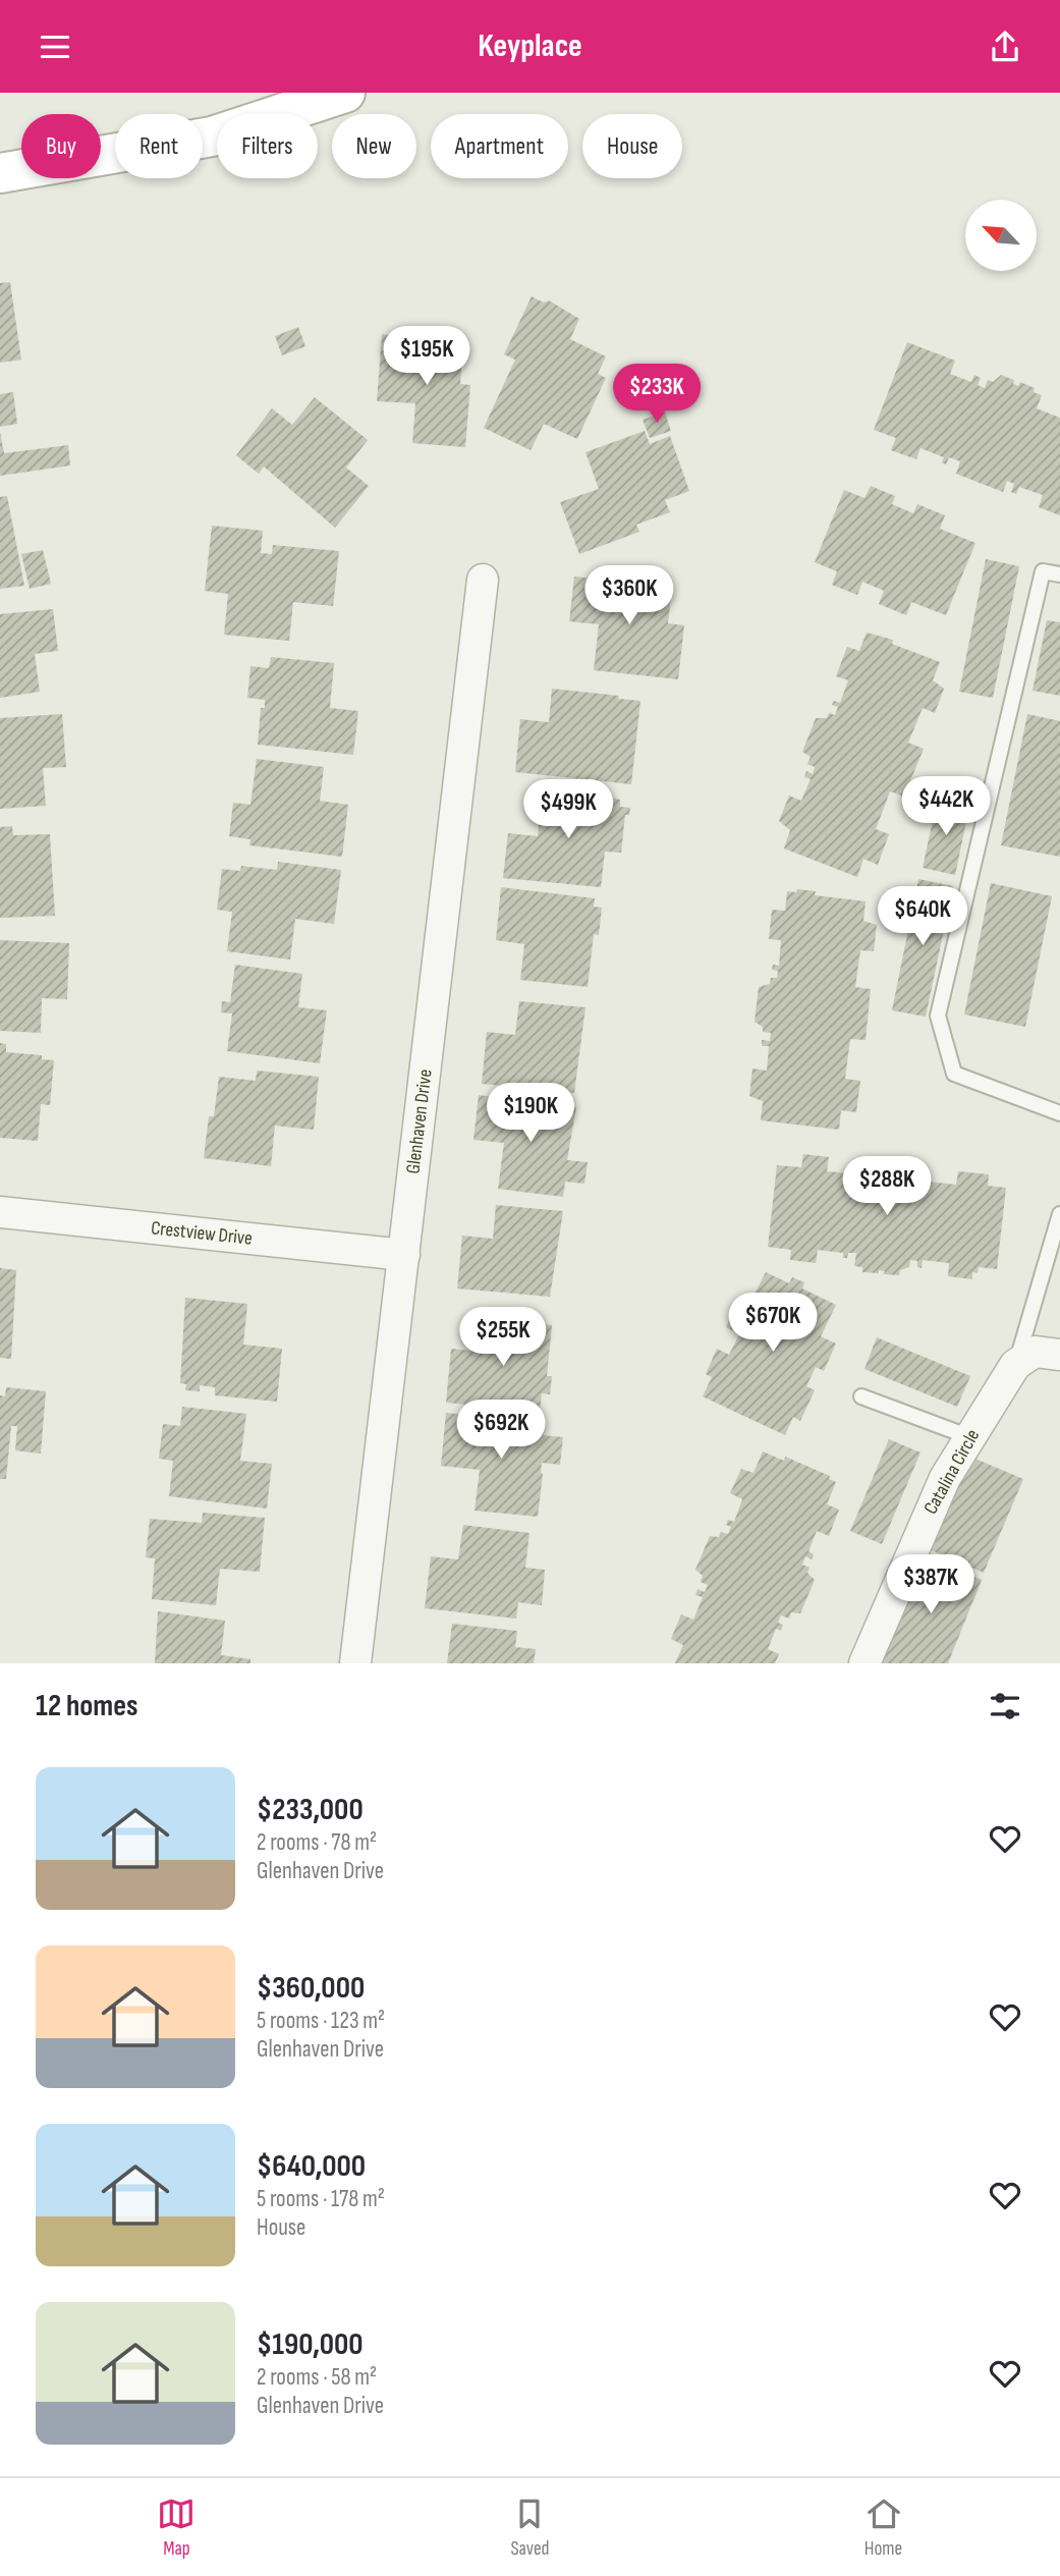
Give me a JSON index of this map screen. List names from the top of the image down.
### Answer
{
  "streets": {
    "street": ["Glenhaven Drive", "Crestview Drive", "Catalina Circle"]
  },
  "crossings": [
    ["Glenhaven Drive", "Crestview Drive"]
  ],
  "north": "top left",
  "page": {
    "header": "Keyplace",
    "chip": [
      "Buy",
      "Rent",
      "Filters",
      "New",
      "Apartment",
      "House"
    ],
    "price": [
      "$195K",
      "$233K",
      "$360K",
      "$442K",
      "$499K",
      "$640K",
      "$190K",
      "$288K",
      "$670K",
      "$255K",
      "$692K",
      "$387K"
    ],
    "heading": "12 homes",
    "list": [
      {
        "name": "$233,000",
        "note": "2 rooms · 78 m² · Glenhaven Drive"
      },
      {
        "name": "$360,000",
        "note": "5 rooms · 123 m² · Glenhaven Drive"
      },
      {
        "name": "$640,000",
        "note": "5 rooms · 178 m² · House"
      },
      {
        "name": "$190,000",
        "note": "2 rooms · 58 m² · Glenhaven Drive"
      }
    ],
    "tabs": ["Map", "Saved", "Home"]
  }
}
